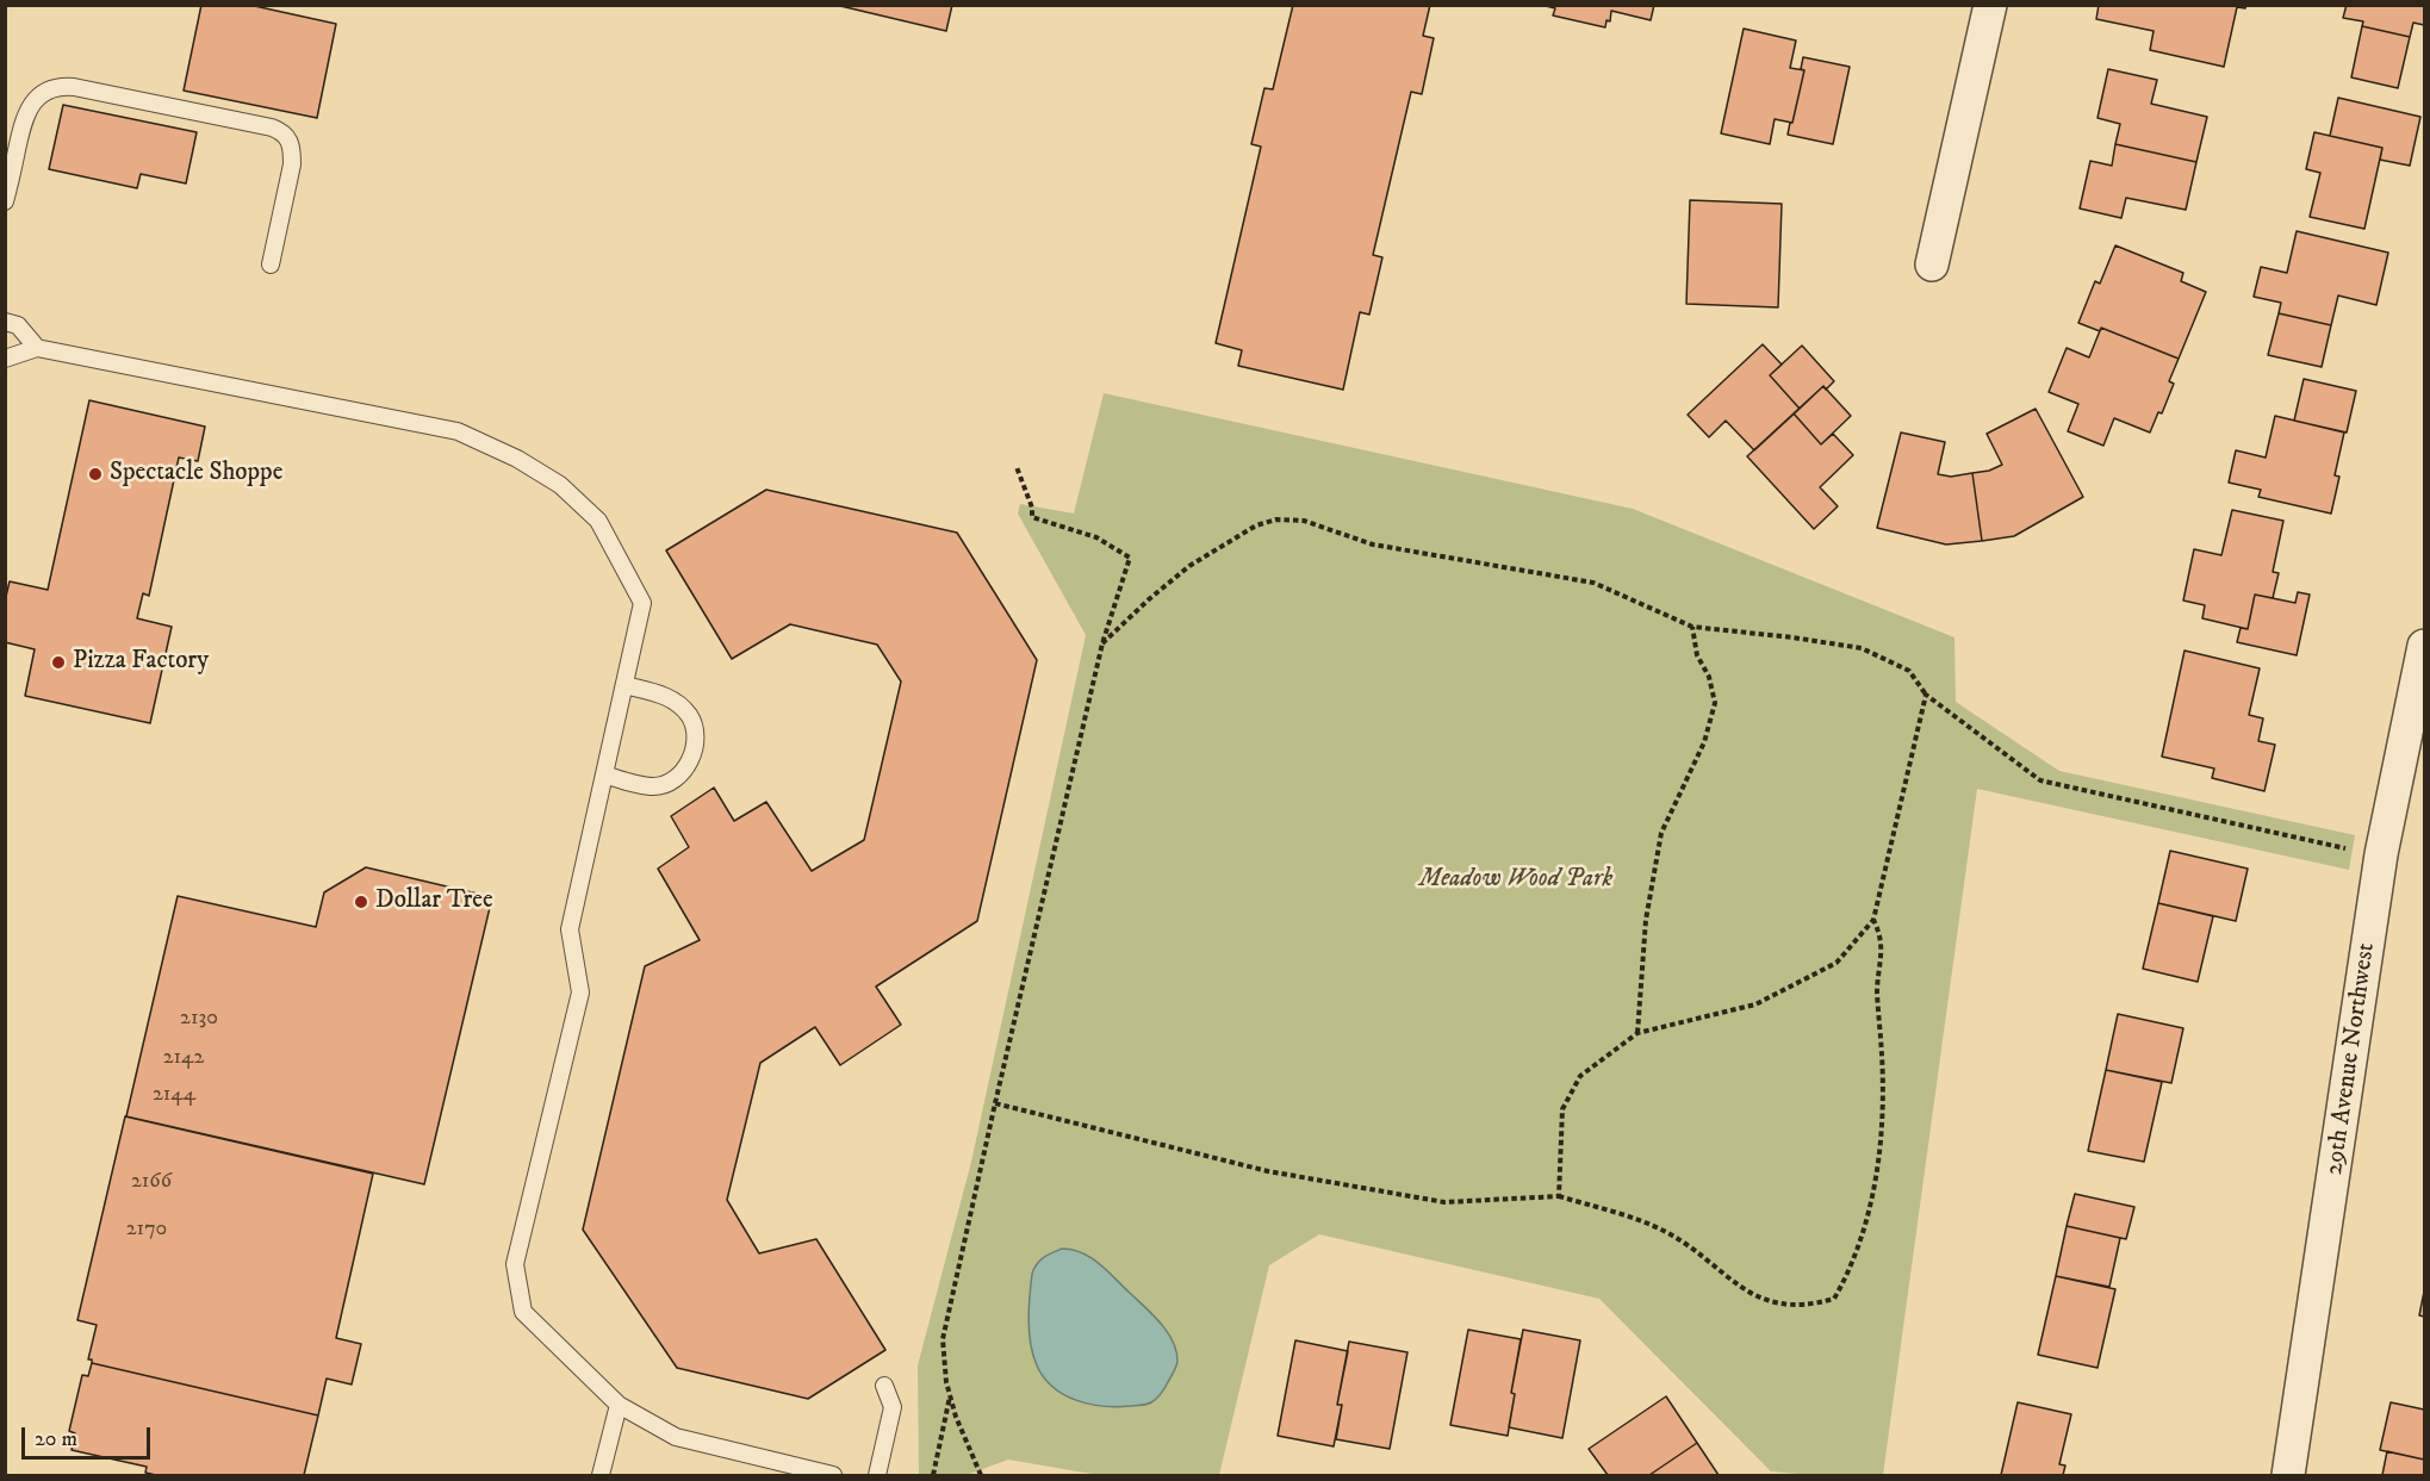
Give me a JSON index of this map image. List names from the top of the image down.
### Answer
{
  "streets": {
    "street": ["29th Avenue Northwest"]
  },
  "parks": ["Meadow Wood Park"],
  "places": ["Spectacle Shoppe", "Pizza Factory", "Dollar Tree"],
  "house_numbers": [
    "2130",
    "2142",
    "2144",
    "2166",
    "2170"
  ],
  "scale_bar": "20 m"
}
